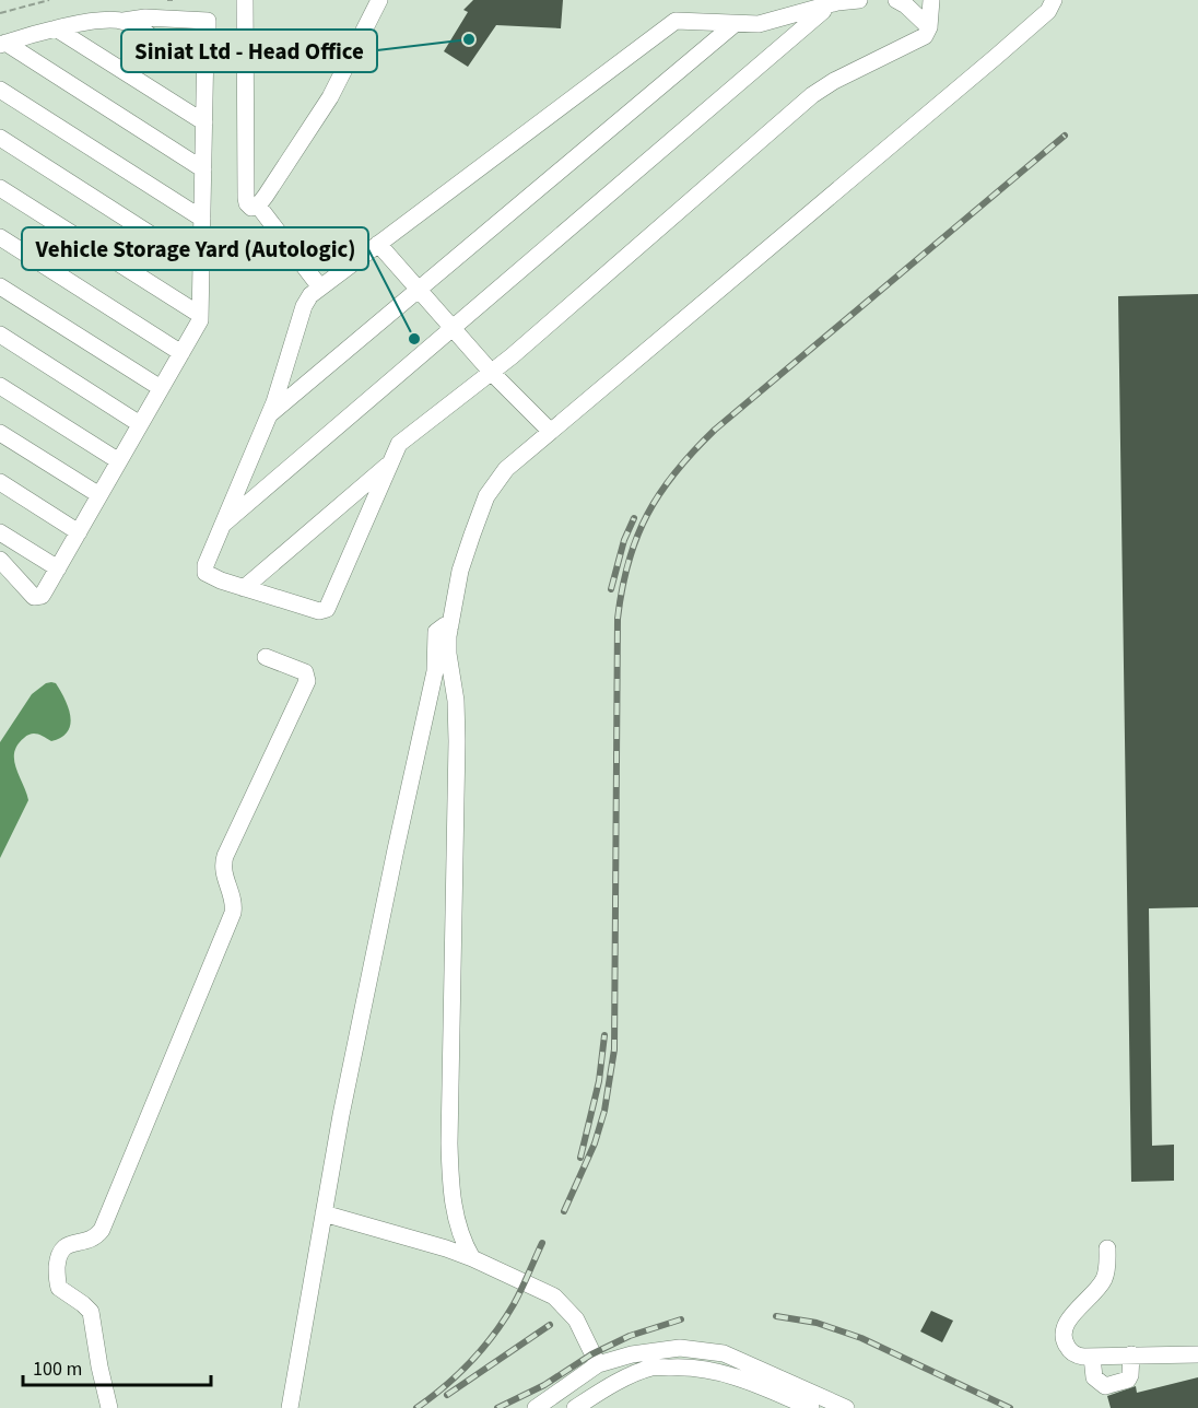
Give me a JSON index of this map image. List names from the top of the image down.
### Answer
{
  "places": ["Siniat Ltd - Head Office", "Vehicle Storage Yard (Autologic)"],
  "scale_bar": "100 m"
}
